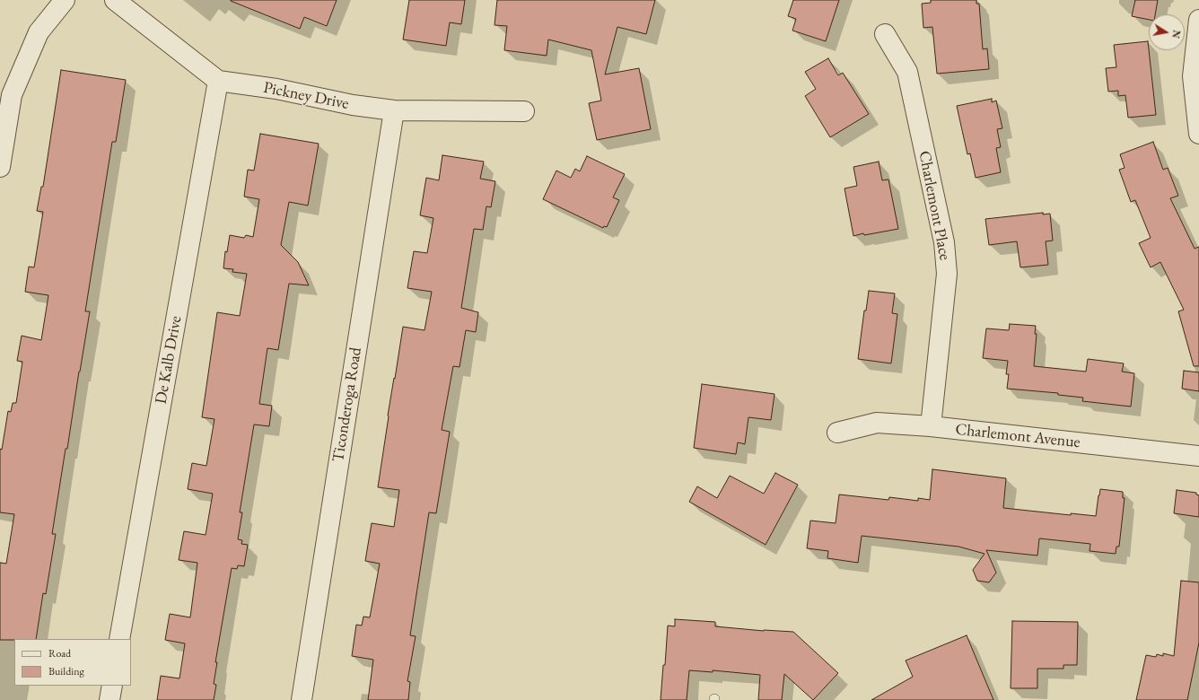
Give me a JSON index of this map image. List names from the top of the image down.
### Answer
{
  "streets": {
    "street": [
      "Pickney Drive",
      "Charlemont Place",
      "De Kalb Drive",
      "Ticonderoga Road",
      "Charlemont Avenue"
    ]
  },
  "crossings": [
    ["Pickney Drive", "De Kalb Drive"],
    ["Pickney Drive", "Ticonderoga Road"],
    ["Charlemont Place", "Charlemont Avenue"]
  ],
  "legend": ["Road", "Building"],
  "north": "right"
}
